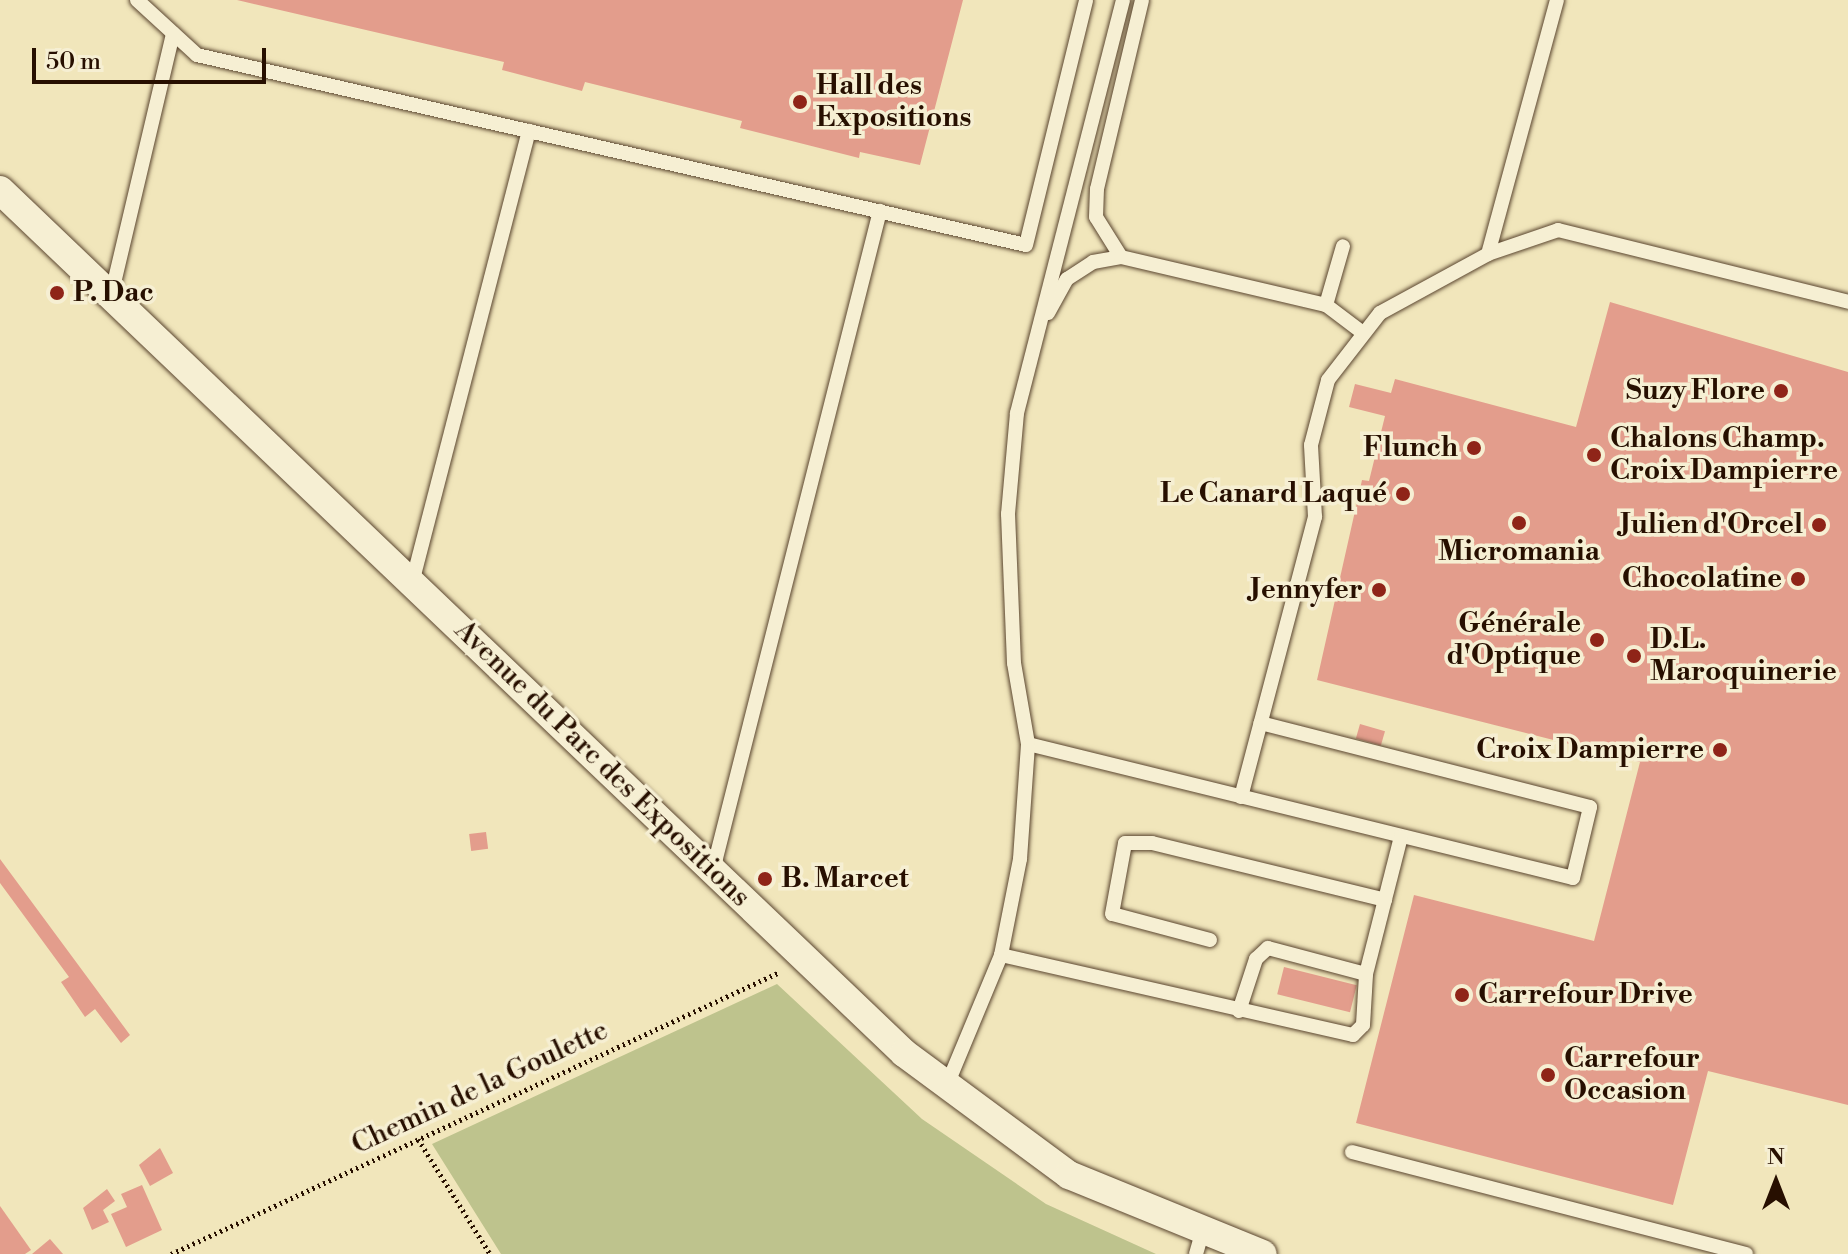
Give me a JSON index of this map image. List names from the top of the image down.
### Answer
{
  "streets": {
    "street": ["Avenue du Parc des Expositions"],
    "path": ["Chemin de la Goulette"]
  },
  "crossings": [
    ["Avenue du Parc des Expositions", "Chemin de la Goulette"]
  ],
  "places": [
    "Hall des Expositions",
    "P. Dac",
    "Suzy Flore",
    "Flunch",
    "Chalons Champ. Croix Dampierre",
    "Le Canard Laqué",
    "Micromania",
    "Julien d'Orcel",
    "Chocolatine",
    "Jennyfer",
    "Générale d'Optique",
    "D.L. Maroquinerie",
    "Croix Dampierre",
    "B. Marcet",
    "Carrefour Drive",
    "Carrefour Occasion"
  ],
  "scale_bar": "50 m",
  "north": "top"
}
